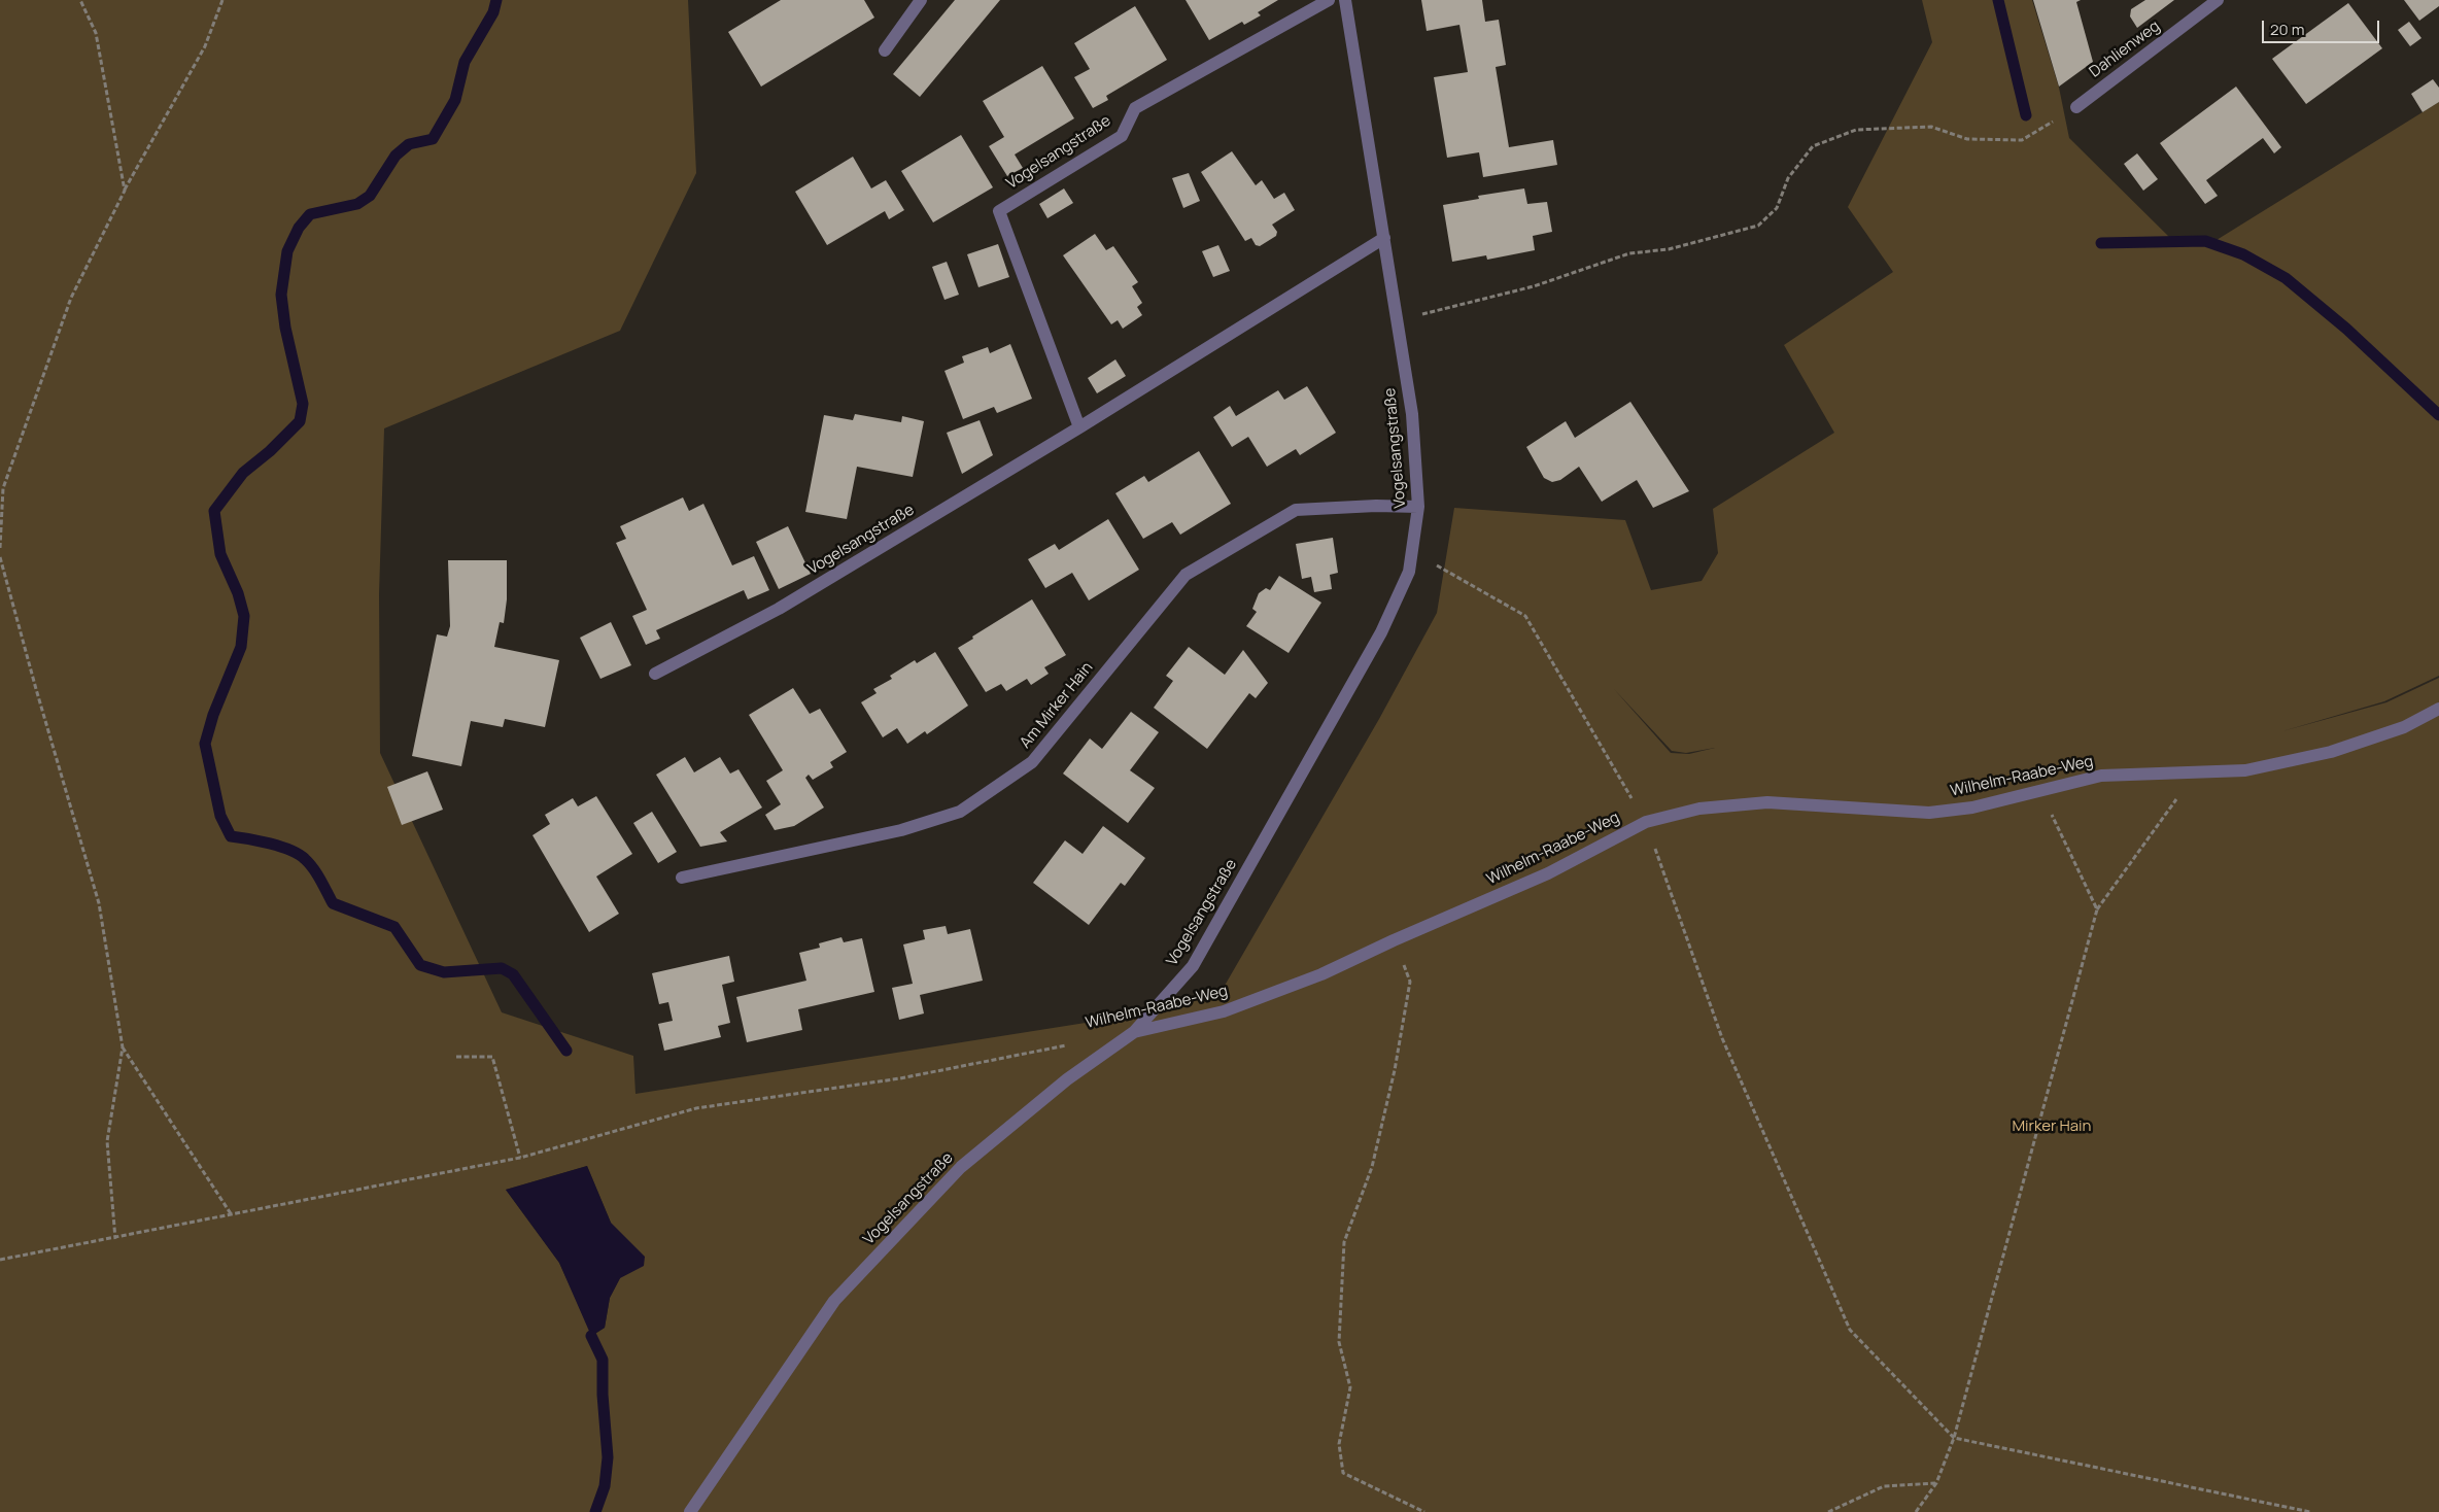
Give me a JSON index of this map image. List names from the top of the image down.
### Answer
{
  "streets": {
    "street": [
      "Dahlienweg",
      "Vogelsangstraße",
      "Am Mirker Hain",
      "Wilhelm-Raabe-Weg"
    ]
  },
  "crossings": [
    ["Vogelsangstraße", "Am Mirker Hain"],
    ["Vogelsangstraße", "Wilhelm-Raabe-Weg"]
  ],
  "parks": ["Mirker Hain"],
  "scale_bar": "20 m"
}
